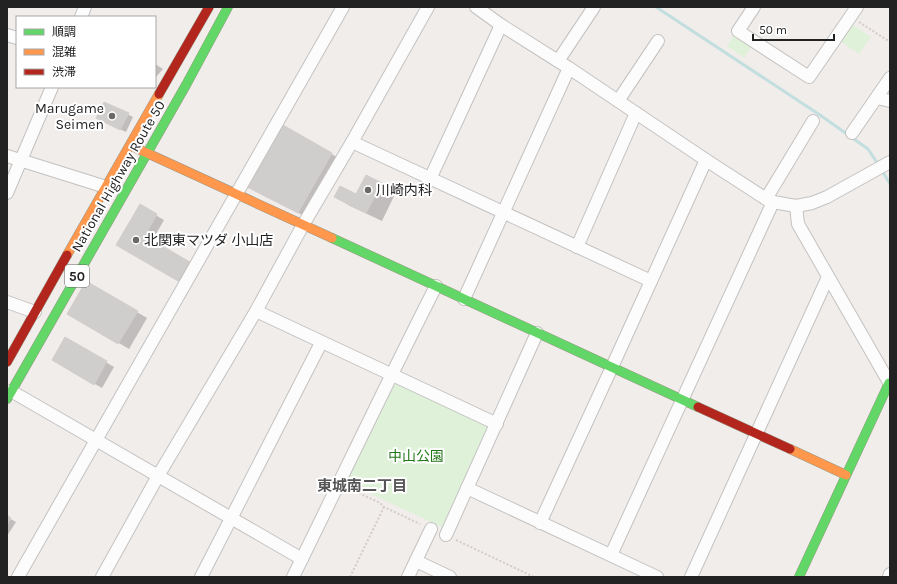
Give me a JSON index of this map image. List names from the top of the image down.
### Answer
{
  "streets": {
    "main road": ["National Highway Route 50", "50"]
  },
  "districts": ["東城南二丁目"],
  "parks": ["中山公園"],
  "places": ["Marugame Seimen", "川崎内科", "北関東マツダ 小山店"],
  "legend": ["順調", "混雑", "渋滞"],
  "scale_bar": "50 m"
}
